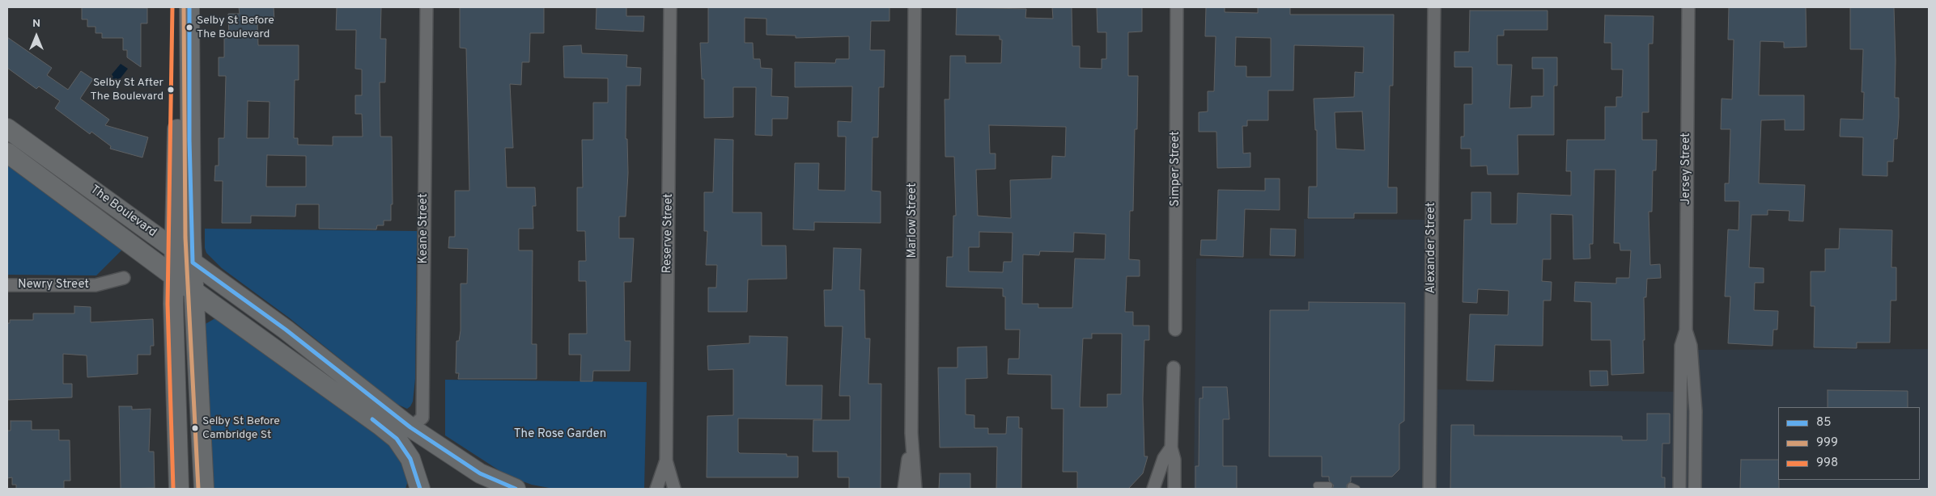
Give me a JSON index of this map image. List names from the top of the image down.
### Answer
{
  "streets": {
    "main road": ["The Boulevard"],
    "street": [
      "Simper Street",
      "Jersey Street",
      "Marlow Street",
      "Keane Street",
      "Reserve Street",
      "Alexander Street",
      "Newry Street"
    ]
  },
  "crossings": [
    ["The Boulevard", "Keane Street"]
  ],
  "parks": ["The Rose Garden"],
  "places": ["Selby St Before The Boulevard", "Selby St After The Boulevard", "Selby St Before Cambridge St"],
  "lines": ["transit line 85", "transit line 999", "transit line 998"],
  "legend": ["85", "999", "998"],
  "north": "top"
}
